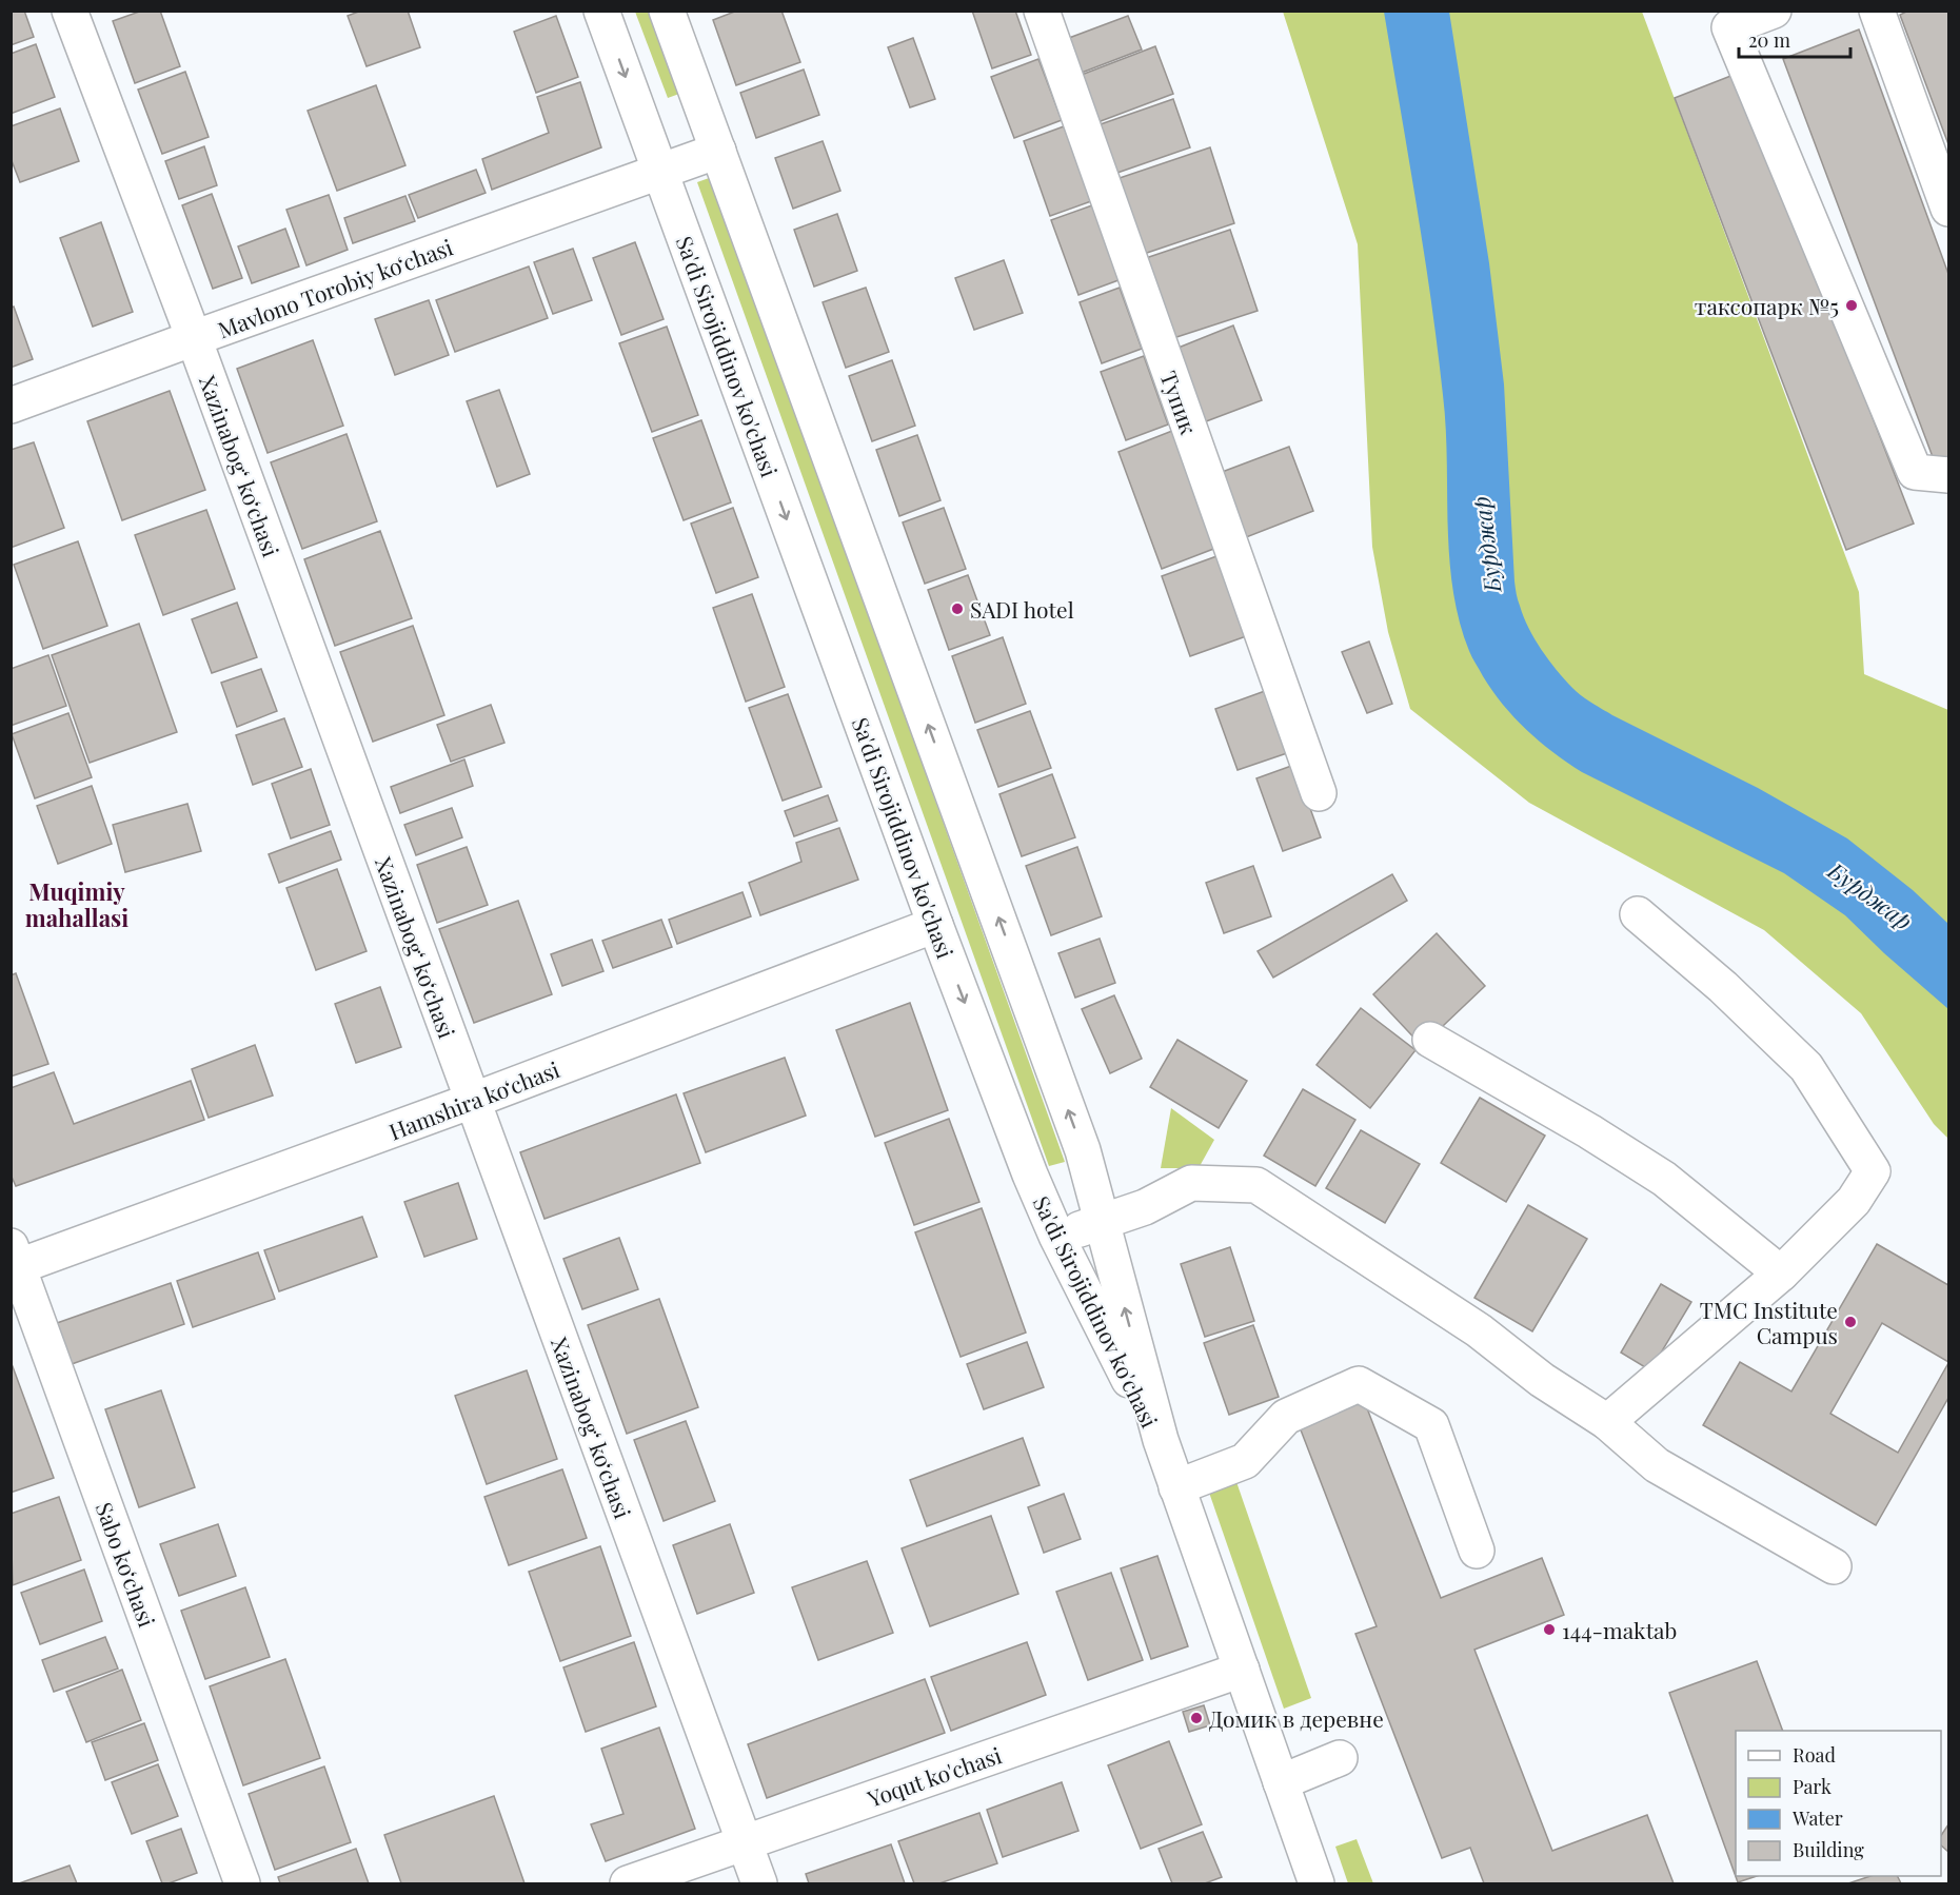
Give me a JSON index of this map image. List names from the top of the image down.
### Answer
{
  "streets": {
    "street": [
      "Mavlono Torobiy ko‘chasi",
      "Sa'di Sirojiddinov ko'chasi",
      "Тупик",
      "Xazinabog‘ ko‘chasi",
      "Hamshira ko‘chasi",
      "Sabo ko‘chasi",
      "Yoqut ko'chasi"
    ]
  },
  "crossings": [
    ["Mavlono Torobiy ko‘chasi", "Sa'di Sirojiddinov ko'chasi"],
    ["Mavlono Torobiy ko‘chasi", "Xazinabog‘ ko‘chasi"],
    ["Sa'di Sirojiddinov ko'chasi", "Hamshira ko‘chasi"],
    ["Xazinabog‘ ko‘chasi", "Hamshira ko‘chasi"],
    ["Xazinabog‘ ko‘chasi", "Yoqut ko'chasi"],
    ["Hamshira ko‘chasi", "Sabo ko‘chasi"]
  ],
  "districts": ["Muqimiy mahallasi"],
  "water": ["Бурджар"],
  "places": [
    "таксопарк №5",
    "SADI hotel",
    "TMC Institute Campus",
    "144-maktab",
    "Домик в деревне"
  ],
  "legend": [
    "Road",
    "Park",
    "Water",
    "Building"
  ],
  "scale_bar": "20 m"
}
